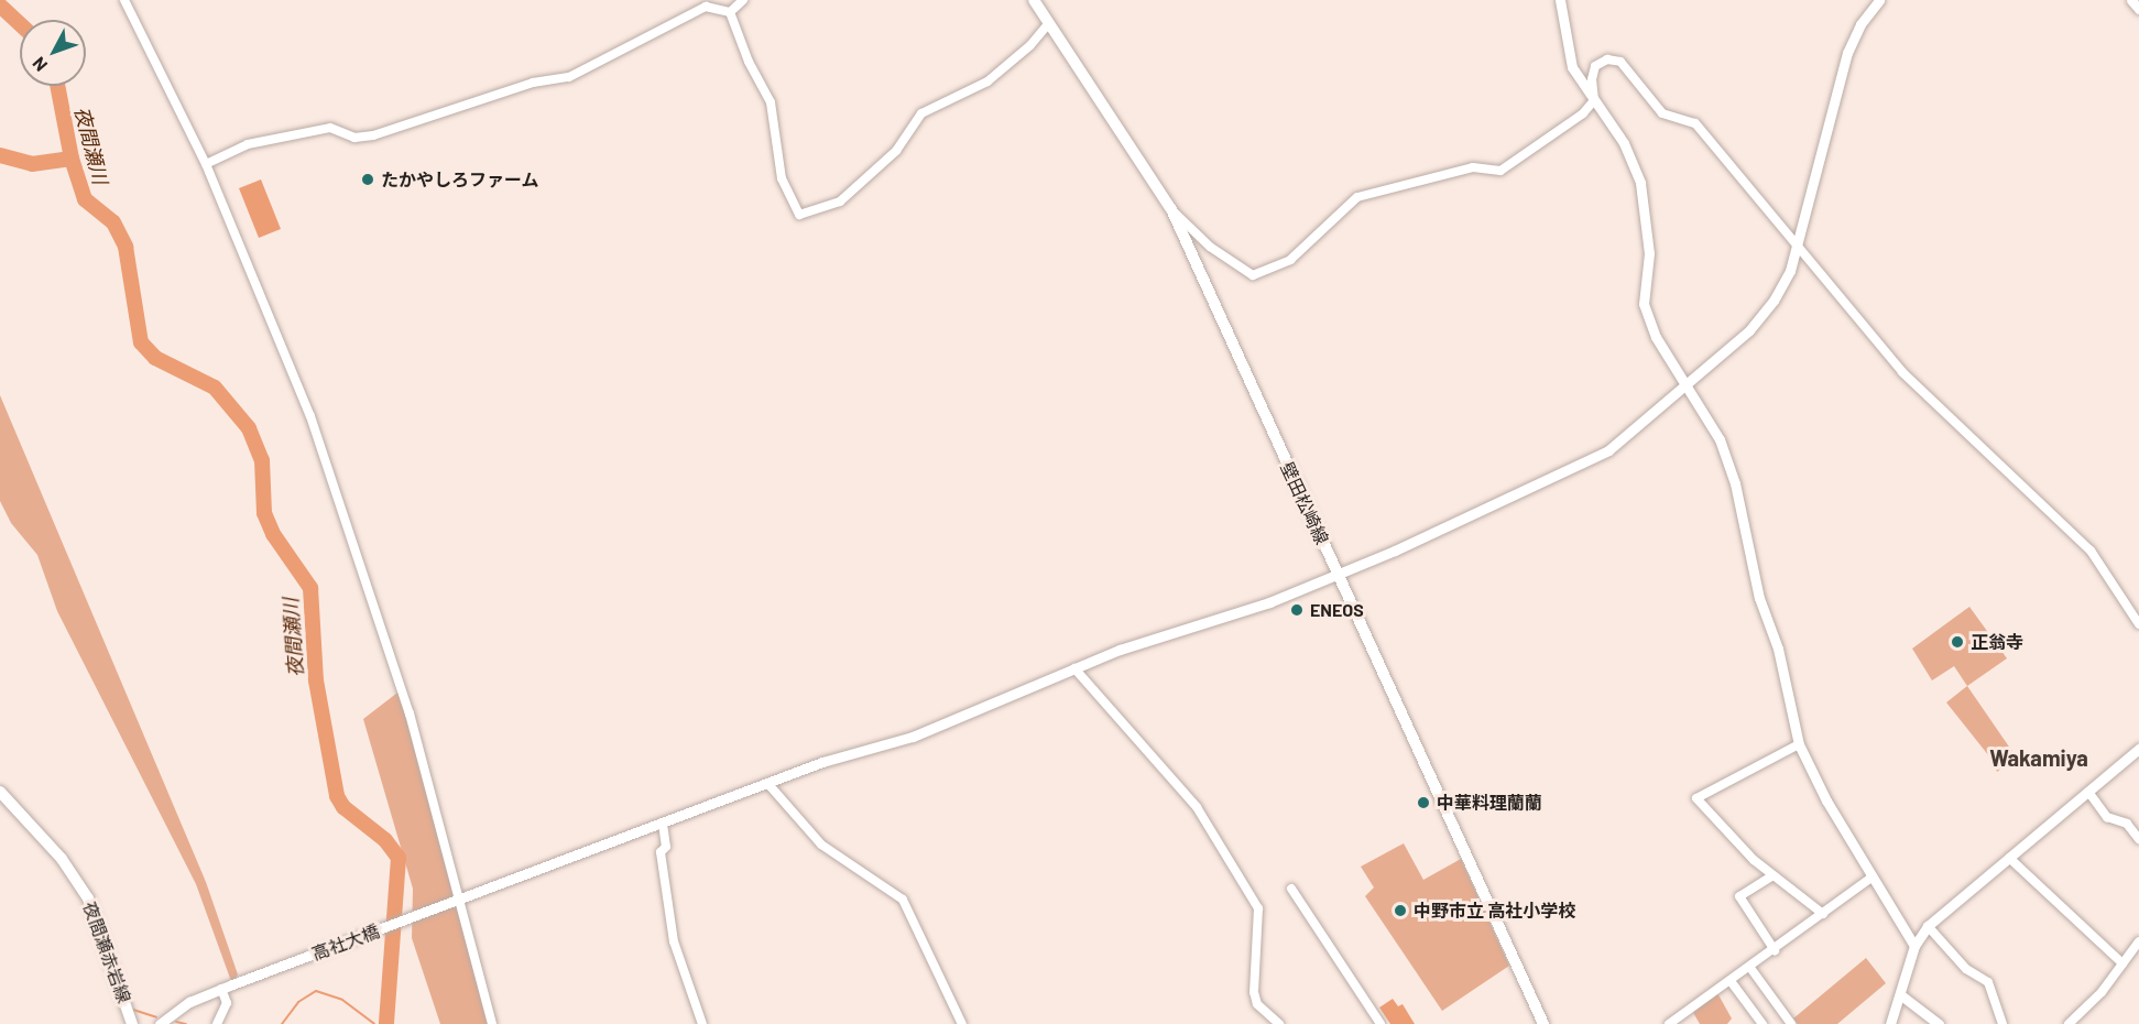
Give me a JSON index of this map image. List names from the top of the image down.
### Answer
{
  "streets": {
    "main road": ["壁田松崎線", "夜間瀬赤岩線"],
    "street": ["高社大橋"]
  },
  "crossings": [
    ["壁田松崎線", "高社大橋"]
  ],
  "districts": ["Wakamiya"],
  "water": ["夜間瀬川"],
  "places": [
    "たかやしろファーム",
    "ENEOS",
    "正翁寺",
    "中華料理蘭蘭",
    "中野市立 高社小学校"
  ],
  "north": "bottom left"
}
